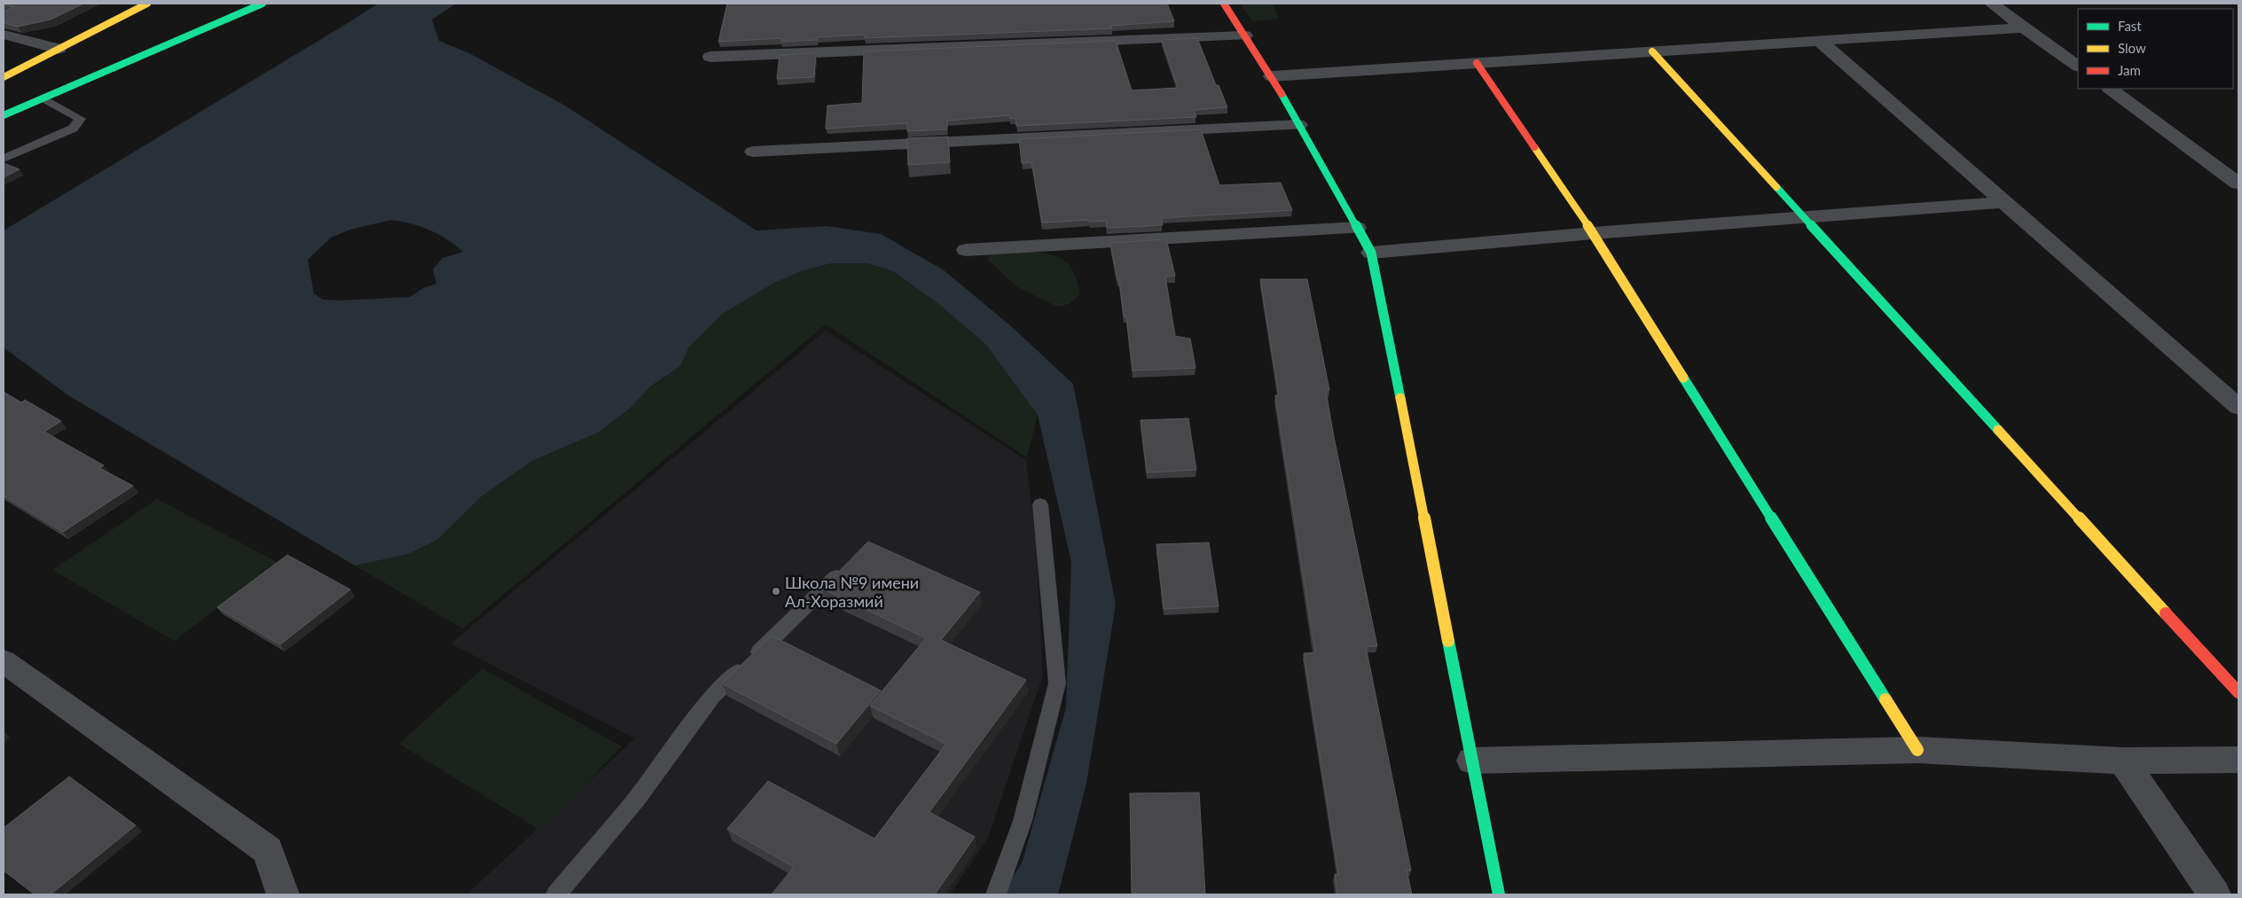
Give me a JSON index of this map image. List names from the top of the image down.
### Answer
{
  "places": ["Школа №9 имени Ал-Хоразмий"],
  "legend": ["Fast", "Slow", "Jam"]
}
